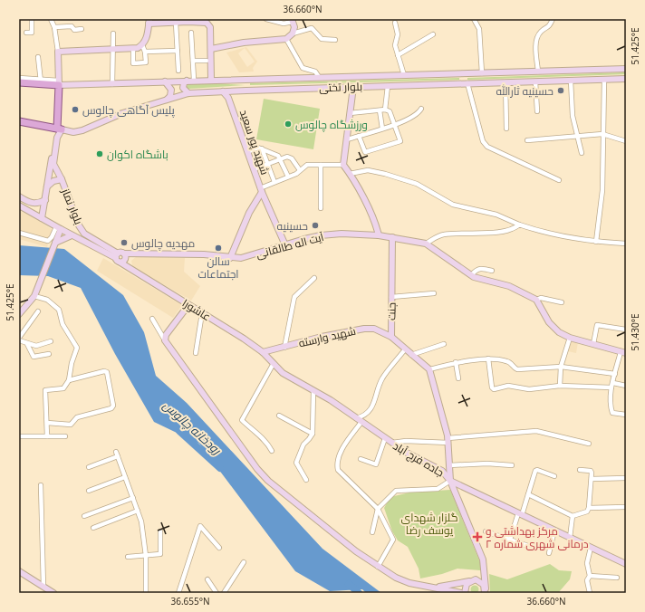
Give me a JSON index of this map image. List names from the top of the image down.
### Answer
{
  "streets": {
    "street": [
      "بلوار تختی",
      "شهید پور سعید",
      "بلوار نماز",
      "آیت اله طالقانی",
      "عاشورا",
      "جنت",
      "شهید وارسته",
      "جاده فرج آباد"
    ]
  },
  "crossings": [
    ["بلوار تختی", "شهید پور سعید"],
    ["بلوار تختی", "بلوار نماز"],
    ["شهید پور سعید", "آیت اله طالقانی"],
    ["آیت اله طالقانی", "عاشورا"],
    ["آیت اله طالقانی", "جنت"],
    ["عاشورا", "شهید وارسته"],
    ["عاشورا", "جاده فرج آباد"],
    ["جنت", "شهید وارسته"],
    ["شهید وارسته", "جاده فرج آباد"]
  ],
  "water": ["رودخانه چالوس"],
  "parks": ["گلزار شهدای یوسف رضا"],
  "places": {
    "other": [
      "حسینیه ثارالله",
      "پلیس آگاهی چالوس",
      "ورزشگاه چالوس",
      "باشگاه اکوان",
      "حسینیه",
      "مهدیه چالوس",
      "سالن اجتماعات"
    ],
    "health": ["مرکز بهداشتی و درمانی شهری شماره ۲"]
  },
  "coordinates": [
    "36.660°N",
    "51.425°E",
    "51.430°E",
    "36.655°N"
  ]
}
